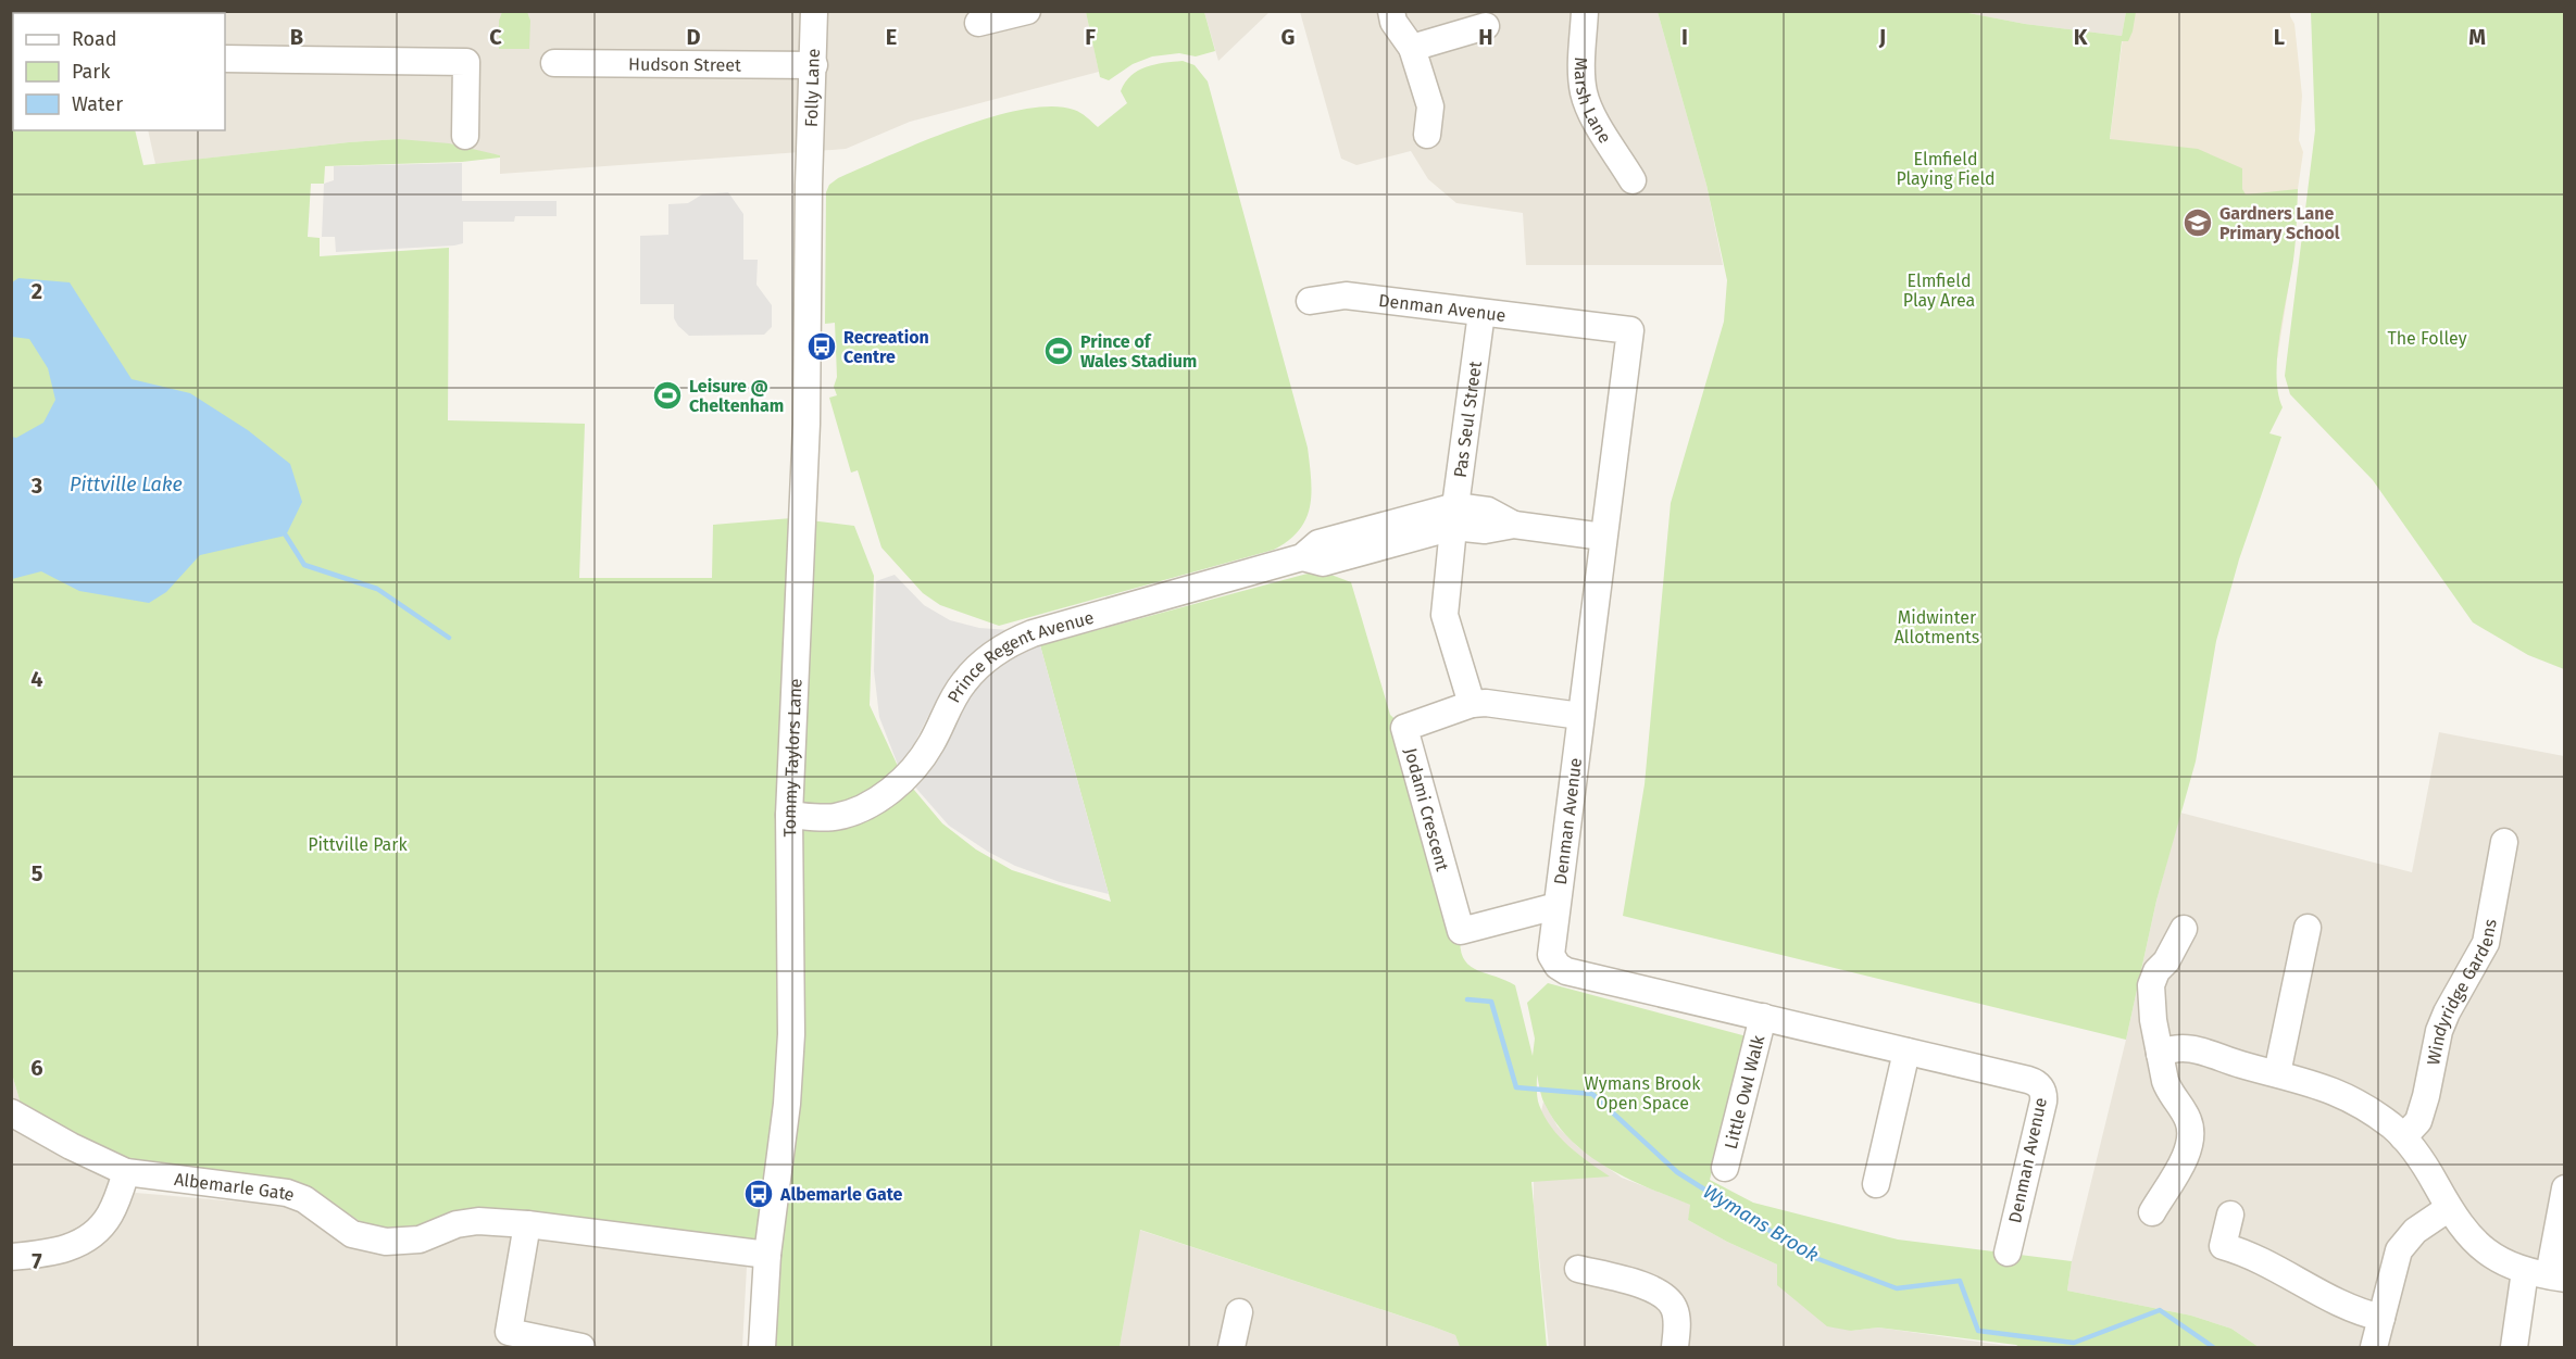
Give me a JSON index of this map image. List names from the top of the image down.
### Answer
{
  "streets": {
    "street": [
      "Hudson Street",
      "Folly Lane",
      "Marsh Lane",
      "Denman Avenue",
      "Pas Seul Street",
      "Prince Regent Avenue",
      "Tommy Taylors Lane",
      "Jodami Crescent",
      "Windyridge Gardens",
      "Little Owl Walk",
      "Albemarle Gate"
    ]
  },
  "crossings": [
    ["Hudson Street", "Folly Lane"],
    ["Folly Lane", "Tommy Taylors Lane"],
    ["Denman Avenue", "Pas Seul Street"],
    ["Denman Avenue", "Prince Regent Avenue"],
    ["Denman Avenue", "Jodami Crescent"],
    ["Denman Avenue", "Little Owl Walk"],
    ["Pas Seul Street", "Prince Regent Avenue"],
    ["Pas Seul Street", "Jodami Crescent"],
    ["Prince Regent Avenue", "Tommy Taylors Lane"],
    ["Tommy Taylors Lane", "Albemarle Gate"]
  ],
  "water": ["Pittville Lake", "Wymans Brook"],
  "parks": [
    "Elmfield Playing Field",
    "Elmfield Play Area",
    "The Folley",
    "Midwinter Allotments",
    "Pittville Park",
    "Wymans Brook Open Space"
  ],
  "places": {
    "school or university": ["Gardners Lane Primary School"],
    "bus stop": ["Recreation Centre", "Albemarle Gate"],
    "sports": ["Prince of Wales Stadium", "Leisure @ Cheltenham"]
  },
  "legend": ["Road", "Park", "Water"],
  "grid": {
    "columns": [
      "B",
      "C",
      "D",
      "E",
      "F",
      "G",
      "H",
      "I",
      "J",
      "K",
      "L",
      "M"
    ],
    "rows": [
      "2",
      "3",
      "4",
      "5",
      "6",
      "7"
    ]
  }
}
